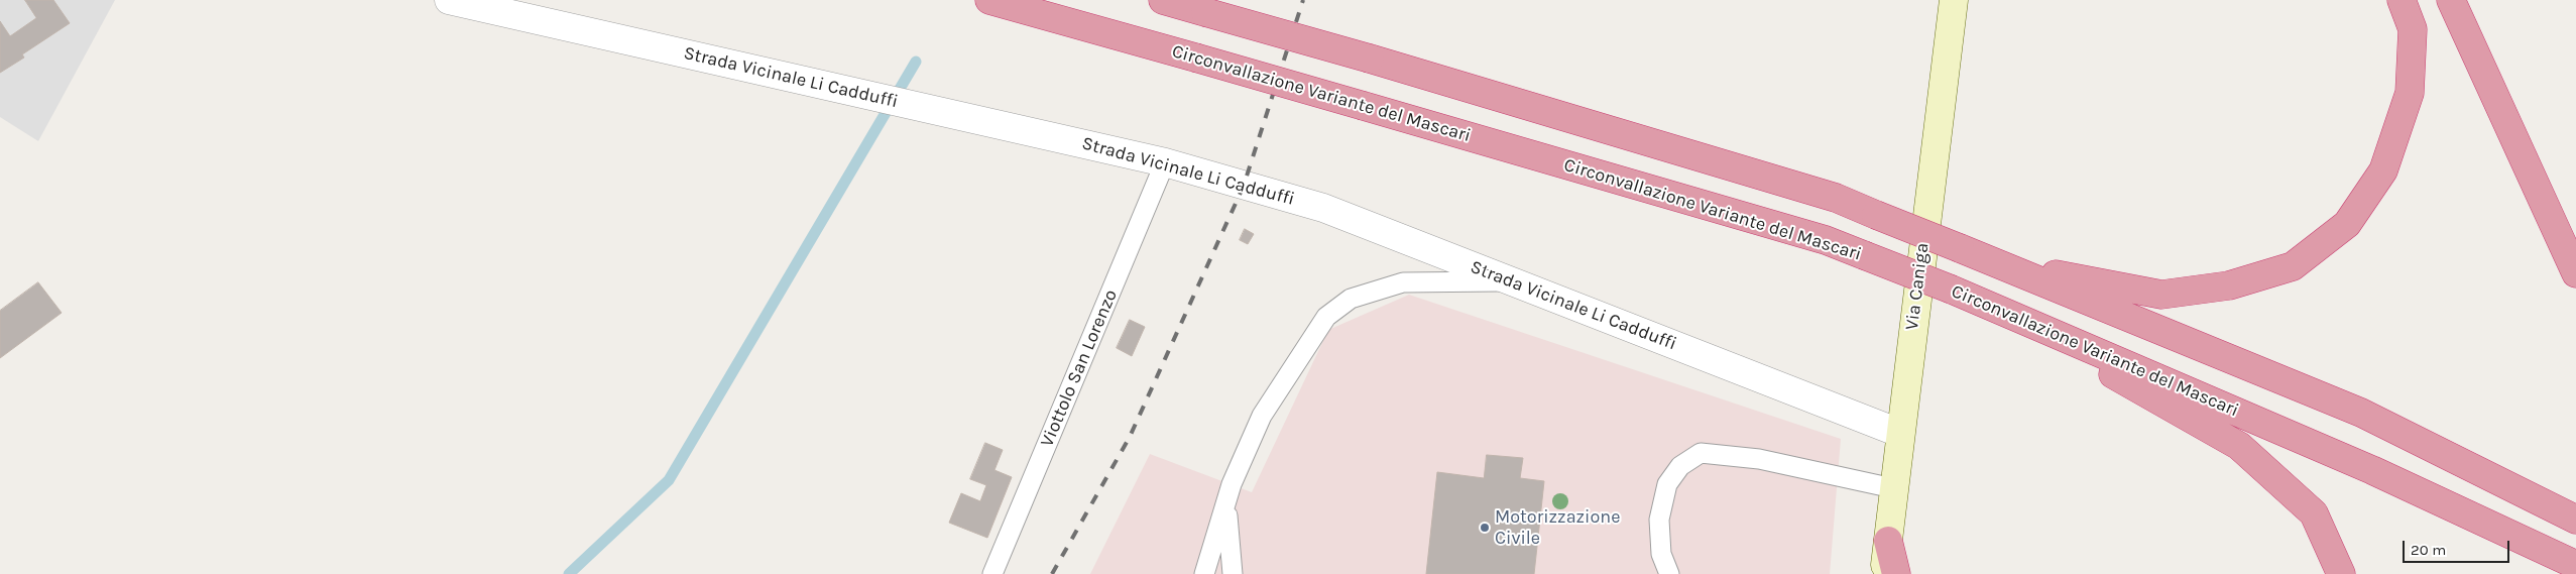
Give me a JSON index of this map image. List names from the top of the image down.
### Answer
{
  "streets": {
    "highway": ["Circonvallazione Variante del Mascari"],
    "street": ["Strada Vicinale Li Cadduffi", "Via Caniga"],
    "lane": ["Viottolo San Lorenzo"]
  },
  "crossings": [
    ["Strada Vicinale Li Cadduffi", "Via Caniga"],
    ["Strada Vicinale Li Cadduffi", "Viottolo San Lorenzo"]
  ],
  "places": ["Motorizzazione Civile"],
  "scale_bar": "20 m"
}
